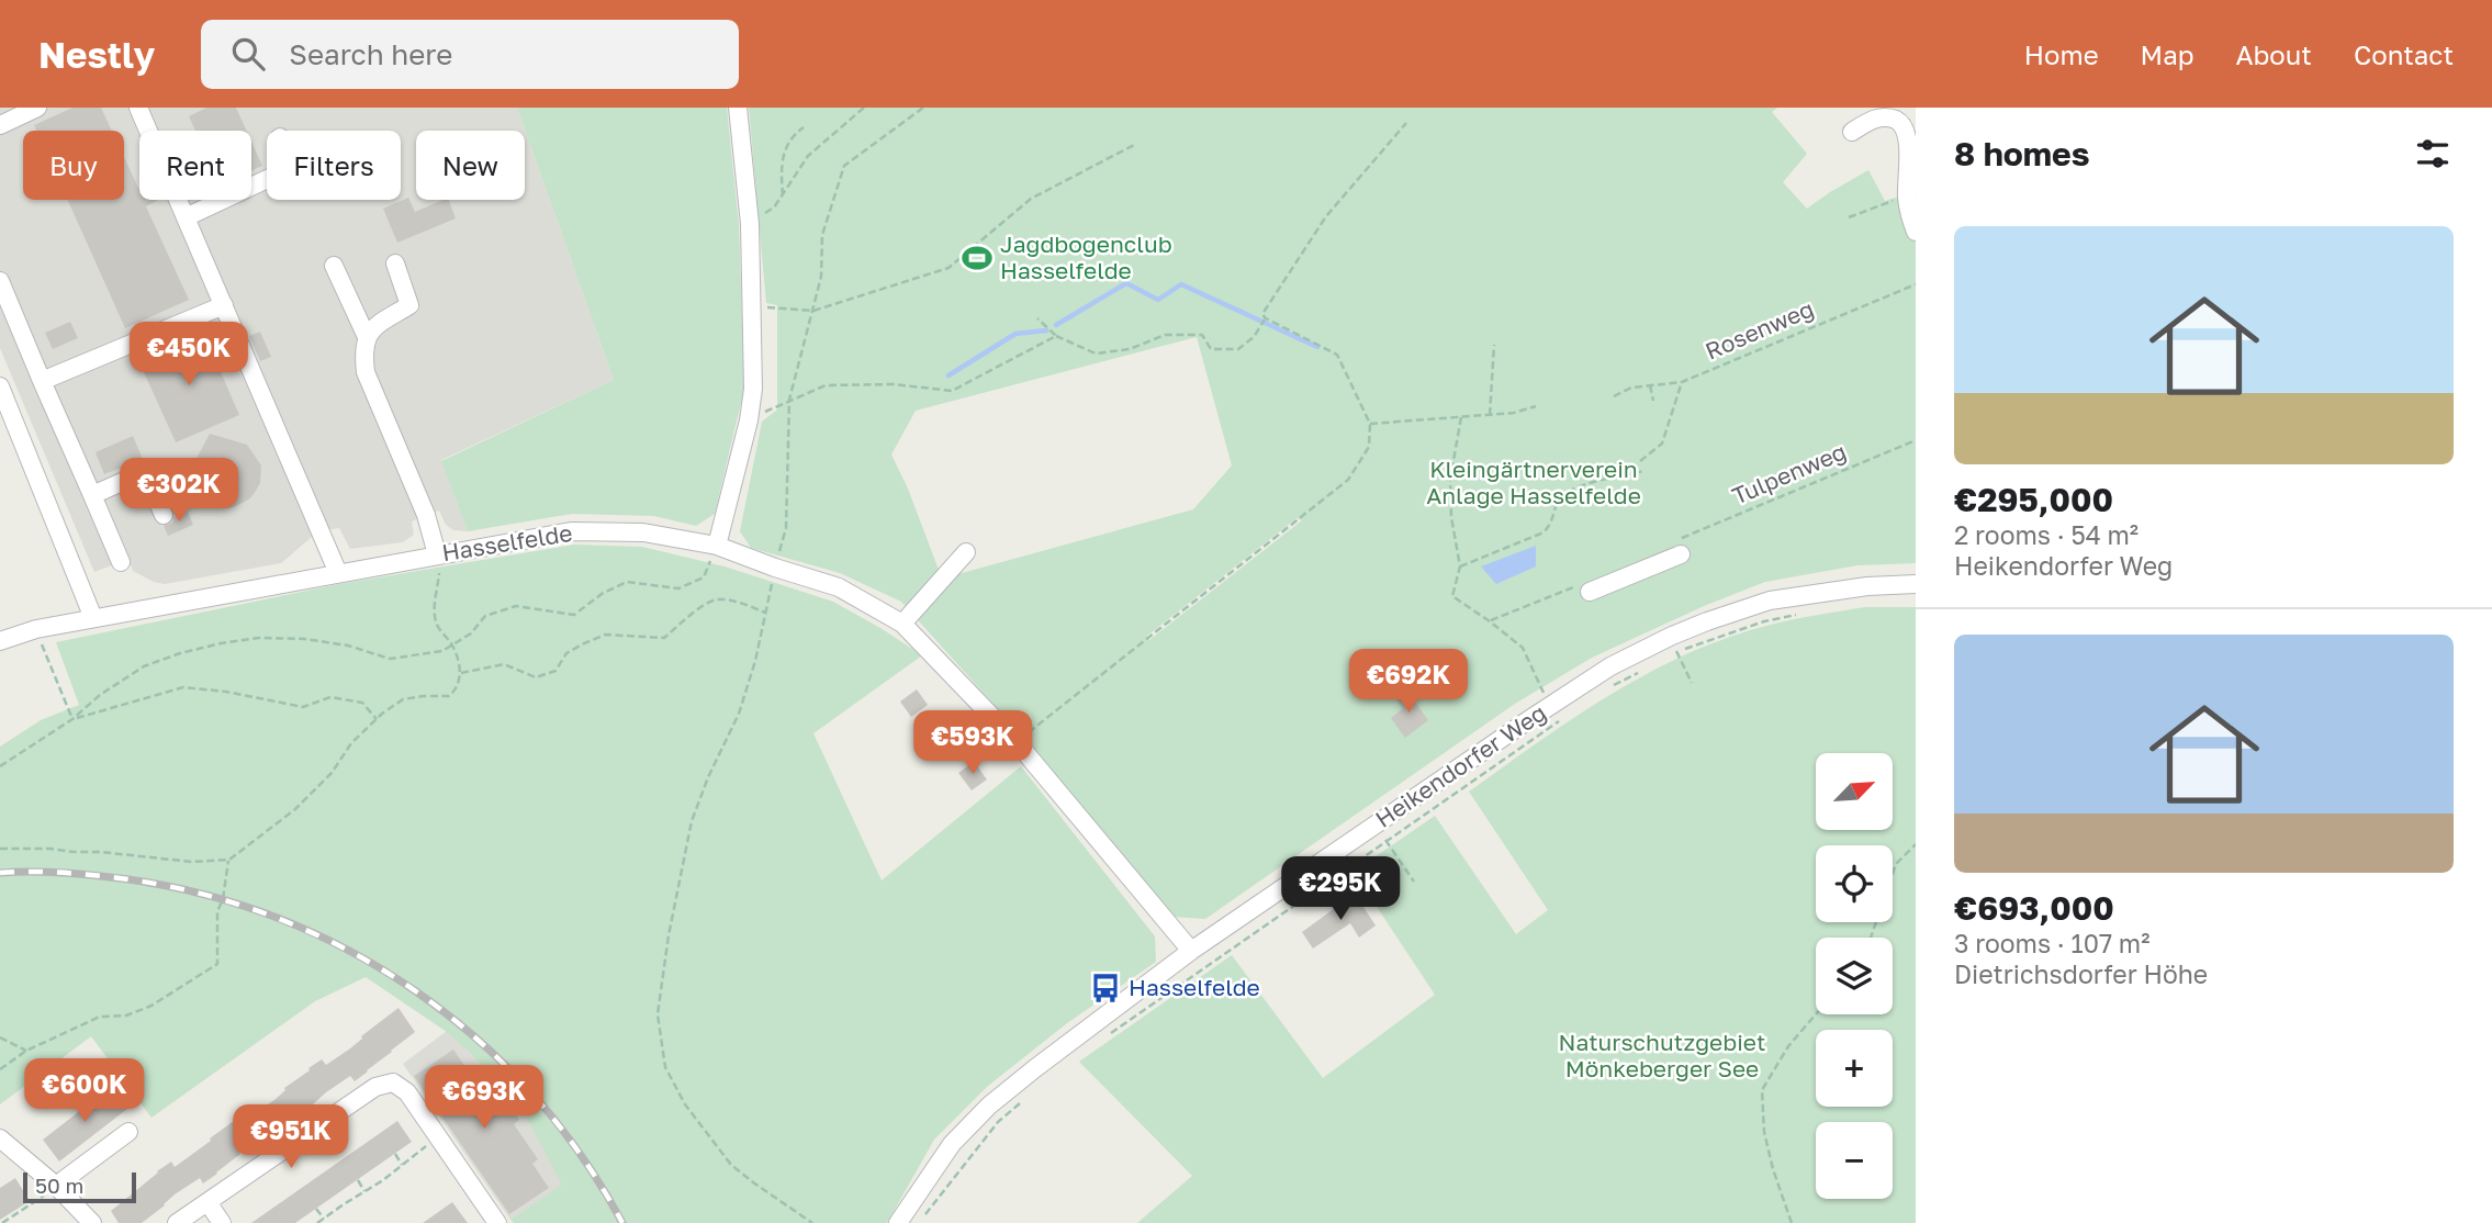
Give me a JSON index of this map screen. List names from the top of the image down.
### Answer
{
  "streets": {
    "street": ["Hasselfelde", "Heikendorfer Weg"],
    "path": ["Rosenweg", "Tulpenweg"]
  },
  "crossings": [
    ["Hasselfelde", "Heikendorfer Weg"]
  ],
  "parks": ["Kleingärtnerverein Anlage Hasselfelde", "Naturschutzgebiet Mönkeberger See"],
  "places": {
    "sports": ["Jagdbogenclub Hasselfelde"],
    "bus stop": ["Hasselfelde"]
  },
  "scale_bar": "50 m",
  "north": "top right",
  "page": {
    "header": "Nestly",
    "search": "Search here",
    "nav": [
      "Home",
      "Map",
      "About",
      "Contact"
    ],
    "heading": "8 homes",
    "chip": [
      "Buy",
      "Rent",
      "Filters",
      "New"
    ],
    "list": [
      {
        "name": "€295,000",
        "note": "2 rooms · 54 m² · Heikendorfer Weg"
      },
      {
        "name": "€693,000",
        "note": "3 rooms · 107 m² · Dietrichsdorfer Höhe"
      }
    ],
    "price": [
      "€450K",
      "€302K",
      "€692K",
      "€593K",
      "€295K",
      "€600K",
      "€693K",
      "€951K"
    ],
    "map_buttons": ["+", "−"],
    "scale": "50 m"
  }
}
